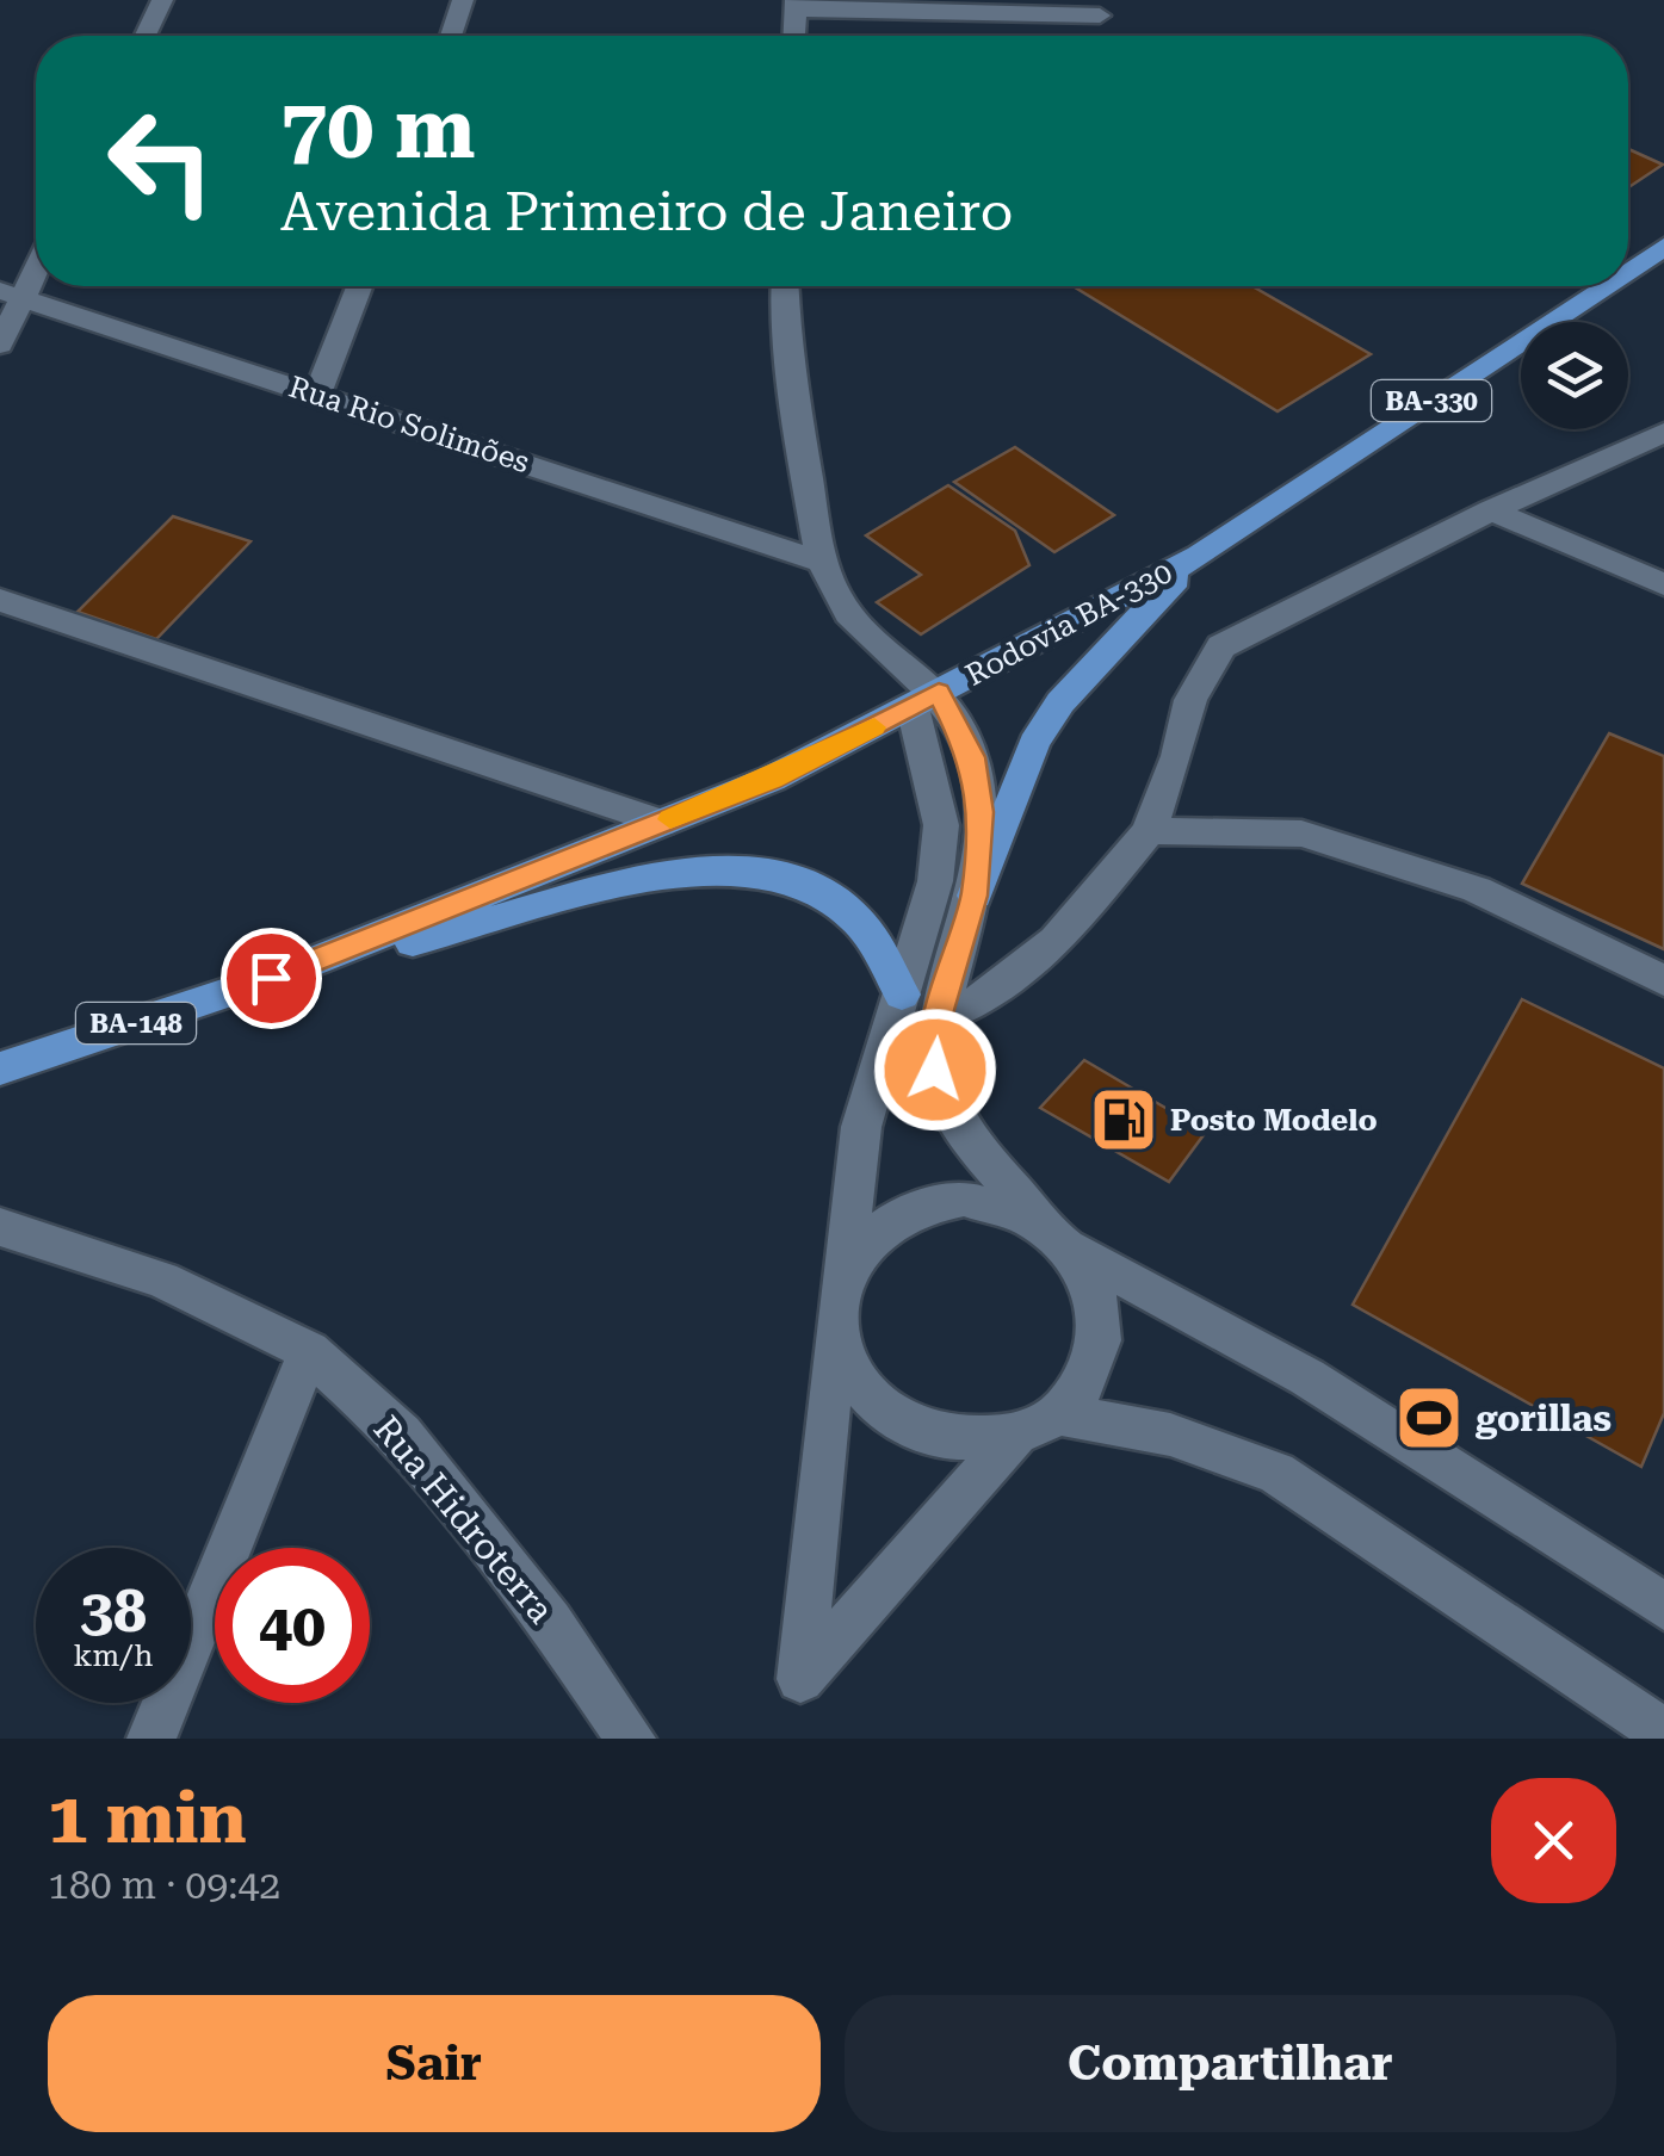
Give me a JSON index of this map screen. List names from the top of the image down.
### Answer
{
  "streets": {
    "main road": ["BA-330", "Rodovia BA-330", "BA-148"],
    "street": ["Rua Rio Solimões", "Rua Hidroterra"]
  },
  "crossings": [
    ["BA-330", "Rodovia BA-330"],
    ["Rodovia BA-330", "BA-148"]
  ],
  "places": {
    "fuel station": ["Posto Modelo"],
    "sports": ["gorillas"]
  },
  "page": {
    "turn": ["70 m", "Avenida Primeiro de Janeiro"],
    "speed": "38 km/h",
    "limit": "40",
    "heading": ["1 min", "180 m · 09:42"],
    "buttons": ["Sair", "Compartilhar"]
  }
}
